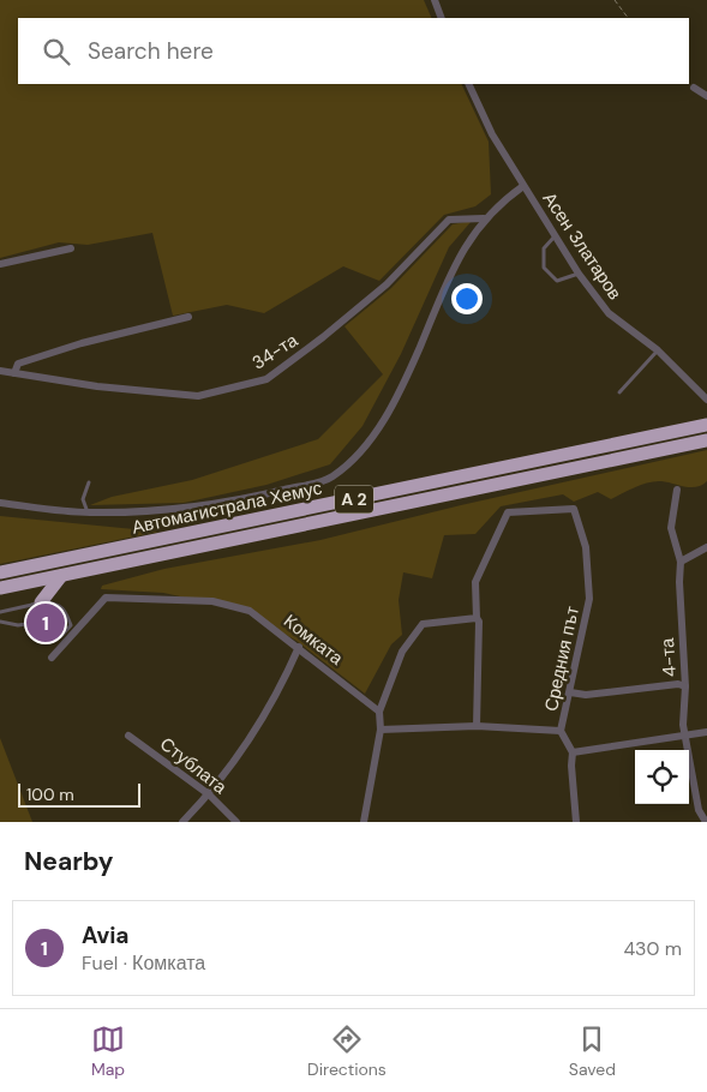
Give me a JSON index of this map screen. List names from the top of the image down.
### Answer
{
  "streets": {
    "highway": ["A 2", "Автомагистрала Хемус"],
    "street": [
      "Асен Златаров",
      "34-та",
      "Комката",
      "4-та",
      "Средния път",
      "Стублата"
    ]
  },
  "scale_bar": "100 m",
  "page": {
    "search": "Search here",
    "pins": "1",
    "scale": "100 m",
    "heading": "Nearby",
    "list": [
      {
        "mark": "1",
        "name": "Avia",
        "note": "Fuel · Комката",
        "value": "430 m"
      }
    ],
    "nav": ["Map", "Directions", "Saved"]
  }
}
